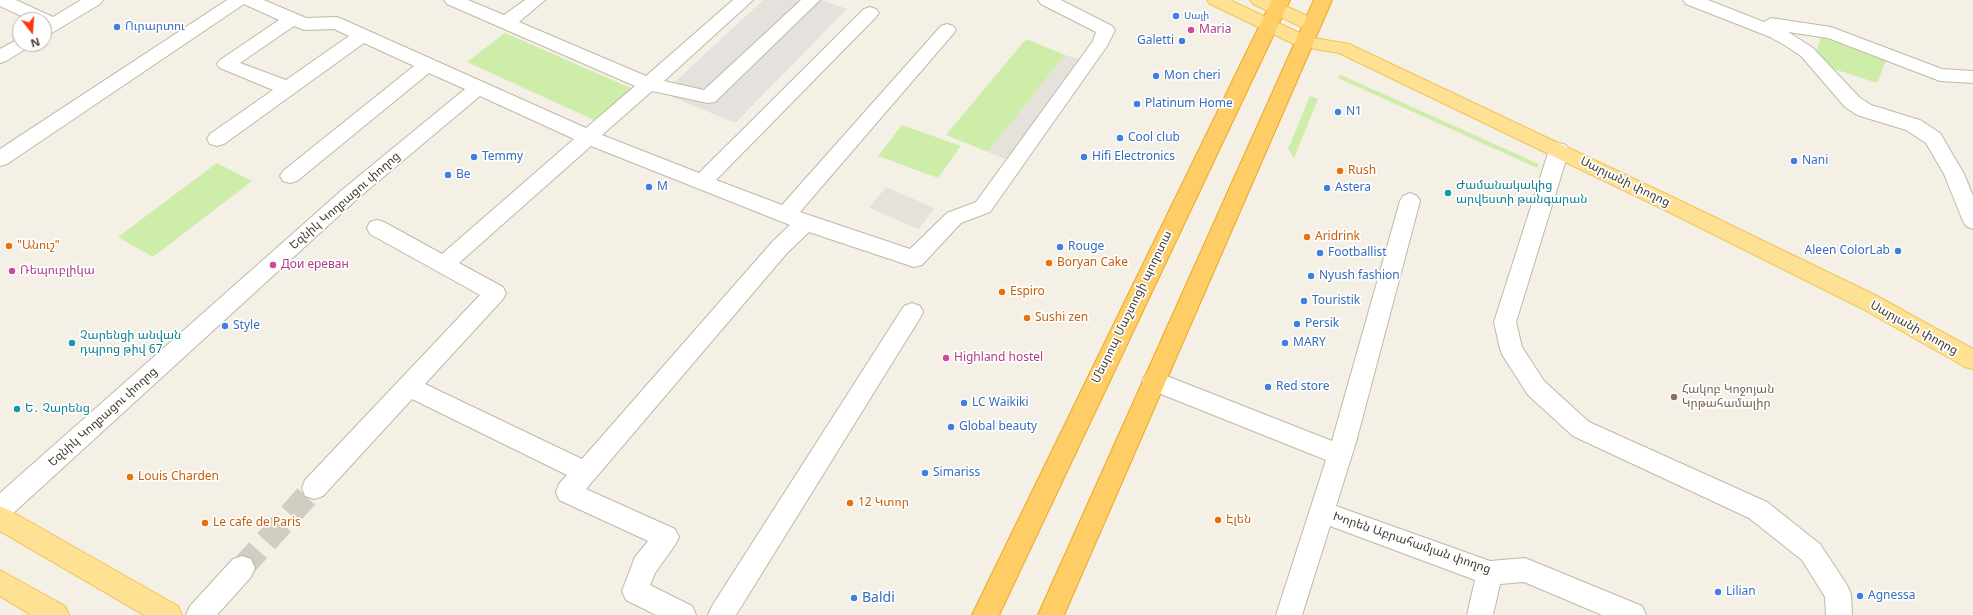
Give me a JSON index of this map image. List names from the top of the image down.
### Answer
{
  "streets": {
    "highway": ["Մեսրոպ Մաշտոցի պողոտա"],
    "main road": ["Սարյանի փողոց"],
    "street": ["Եզնիկ Կողբացու փողոց", "Խորեն Աբրահամյան փողոց"]
  },
  "crossings": [
    ["Սարյանի փողոց", "Մեսրոպ Մաշտոցի պողոտա"]
  ],
  "places": [
    "Սալի",
    "Ուրարտու",
    "Maria",
    "Galetti",
    "Mon cheri",
    "Platinum Home",
    "N1",
    "Cool club",
    "Temmy",
    "Hifi Electronics",
    "Nani",
    "Rush",
    "Be",
    "M",
    "Astera",
    "Ժամանակակից արվեստի թանգարան",
    "Aridrink",
    "\"Անուշ\"",
    "Rouge",
    "Aleen ColorLab",
    "Footballist",
    "Boryan Cake",
    "Дои ереван",
    "Ռեպուբլիկա",
    "Nyush fashion",
    "Espiro",
    "Touristik",
    "Sushi zen",
    "Persik",
    "Style",
    "Չարենցի անվան դպրոց թիվ 67",
    "MARY",
    "Highland hostel",
    "Red store",
    "Հակոբ Կոջոյան Կրթահամալիր",
    "LC Waikiki",
    "Ե․ Չարենց",
    "Global beauty",
    "Simariss",
    "Louis Charden",
    "12 Կտոր",
    "Էլեն",
    "Le cafe de Paris",
    "Lilian",
    "Agnessa",
    "Baldi"
  ],
  "north": "bottom"
}
